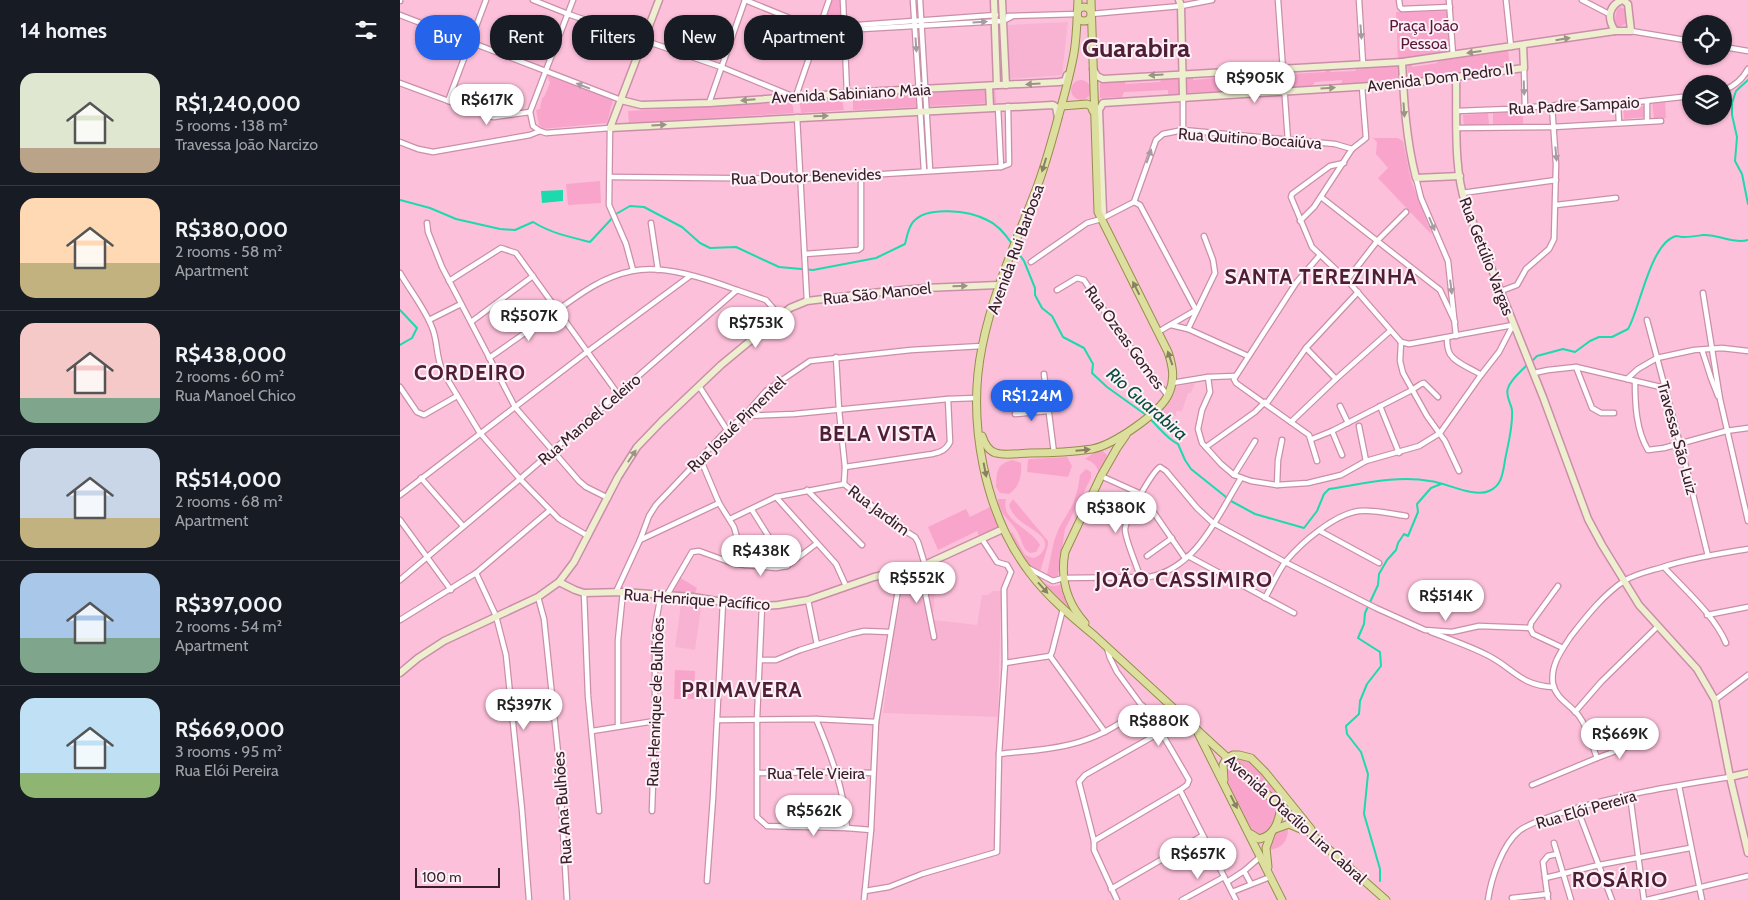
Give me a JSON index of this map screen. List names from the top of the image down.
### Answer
{
  "streets": {
    "main road": [
      "Avenida Dom Pedro II",
      "Avenida Sabiniano Maia",
      "Avenida Rui Barbosa",
      "Rua Getúlio Vargas",
      "Rua São Manoel",
      "Rua Henrique Pacífico",
      "Avenida Otacílio Lira Cabral"
    ],
    "street": [
      "Rua Padre Sampaio",
      "Rua Quitino Bocaiúva",
      "Rua Doutor Benevides",
      "Rua Ozeas Gomes",
      "Rua Manoel Celeiro",
      "Rua Josué Pimentel",
      "Travessa São Luiz",
      "Rua Jardim",
      "Rua Henrique de Bulhões",
      "Rua Tele Vieira",
      "Rua Ana Bulhões",
      "Rua Elói Pereira"
    ]
  },
  "crossings": [
    ["Avenida Dom Pedro II", "Rua Getúlio Vargas"],
    ["Avenida Sabiniano Maia", "Avenida Rui Barbosa"],
    ["Rua Padre Sampaio", "Rua Getúlio Vargas"],
    ["Avenida Rui Barbosa", "Rua São Manoel"],
    ["Avenida Rui Barbosa", "Rua Josué Pimentel"],
    ["Avenida Rui Barbosa", "Rua Henrique Pacífico"],
    ["Avenida Rui Barbosa", "Avenida Otacílio Lira Cabral"],
    ["Rua Getúlio Vargas", "Rua Elói Pereira"],
    ["Rua São Manoel", "Rua Henrique Pacífico"],
    ["Rua São Manoel", "Rua Ana Bulhões"],
    ["Rua Josué Pimentel", "Rua Henrique Pacífico"],
    ["Rua Jardim", "Rua Henrique Pacífico"],
    ["Rua Henrique Pacífico", "Rua Henrique de Bulhões"]
  ],
  "one_way": ["Avenida Rui Barbosa", "Rua São Manoel"],
  "districts": [
    "Guarabira",
    "SANTA TEREZINHA",
    "CORDEIRO",
    "BELA VISTA",
    "JOÃO CASSIMIRO",
    "PRIMAVERA",
    "ROSÁRIO"
  ],
  "water": ["Rio Guarabira"],
  "parks": ["Praça João Pessoa"],
  "scale_bar": "100 m",
  "page": {
    "heading": "14 homes",
    "chip": [
      "Buy",
      "Rent",
      "Filters",
      "New",
      "Apartment"
    ],
    "list": [
      {
        "name": "R$1,240,000",
        "note": "5 rooms · 138 m² · Travessa João Narcizo"
      },
      {
        "name": "R$380,000",
        "note": "2 rooms · 58 m² · Apartment"
      },
      {
        "name": "R$438,000",
        "note": "2 rooms · 60 m² · Rua Manoel Chico"
      },
      {
        "name": "R$514,000",
        "note": "2 rooms · 68 m² · Apartment"
      },
      {
        "name": "R$397,000",
        "note": "2 rooms · 54 m² · Apartment"
      },
      {
        "name": "R$669,000",
        "note": "3 rooms · 95 m² · Rua Elói Pereira"
      }
    ],
    "price": [
      "R$905K",
      "R$617K",
      "R$507K",
      "R$753K",
      "R$1.24M",
      "R$380K",
      "R$438K",
      "R$552K",
      "R$514K",
      "R$397K",
      "R$880K",
      "R$669K",
      "R$562K",
      "R$657K"
    ],
    "scale": "100 m"
  }
}
